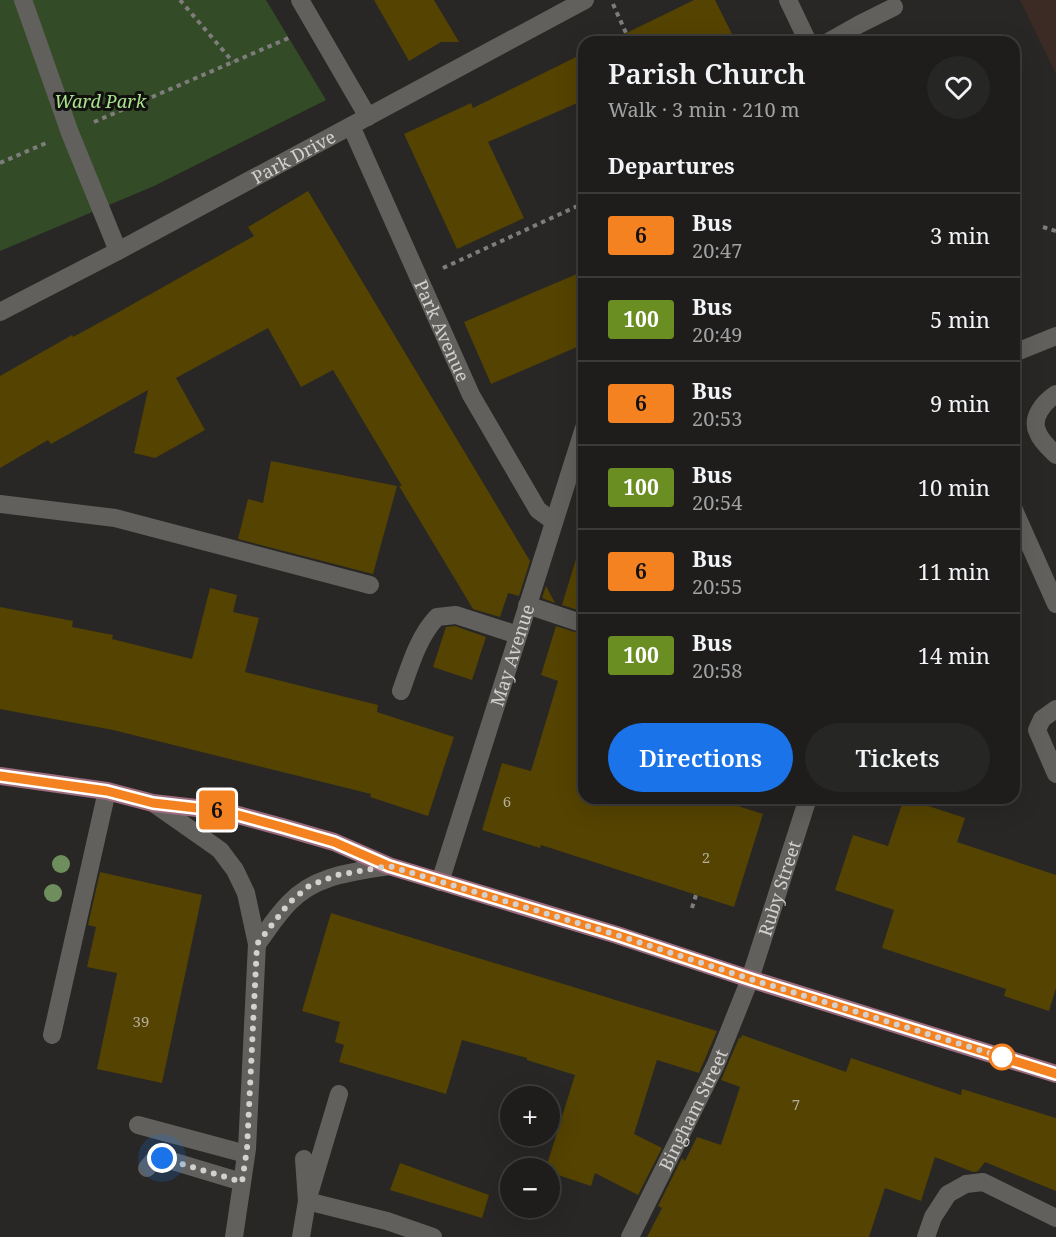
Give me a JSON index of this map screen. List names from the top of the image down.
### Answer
{
  "streets": {
    "street": [
      "Park Drive",
      "Park Avenue",
      "May Avenue",
      "Ruby Street",
      "Bingham Street"
    ]
  },
  "crossings": [
    ["Park Drive", "Park Avenue"],
    ["Park Avenue", "May Avenue"],
    ["Ruby Street", "Bingham Street"]
  ],
  "parks": ["Ward Park"],
  "lines": ["bus line 6"],
  "house_numbers": [
    "6",
    "2",
    "39",
    "7"
  ],
  "page": {
    "on_map": "6",
    "heading": [
      ["Parish Church", "Walk · 3 min · 210 m"],
      "Departures"
    ],
    "list": [
      {
        "mark": "6",
        "name": "Bus",
        "note": "20:47",
        "value": "3 min"
      },
      {
        "mark": "100",
        "name": "Bus",
        "note": "20:49",
        "value": "5 min"
      },
      {
        "mark": "6",
        "name": "Bus",
        "note": "20:53",
        "value": "9 min"
      },
      {
        "mark": "100",
        "name": "Bus",
        "note": "20:54",
        "value": "10 min"
      },
      {
        "mark": "6",
        "name": "Bus",
        "note": "20:55",
        "value": "11 min"
      },
      {
        "mark": "100",
        "name": "Bus",
        "note": "20:58",
        "value": "14 min"
      }
    ],
    "buttons": ["Directions", "Tickets"],
    "map_buttons": ["+", "−"]
  }
}
